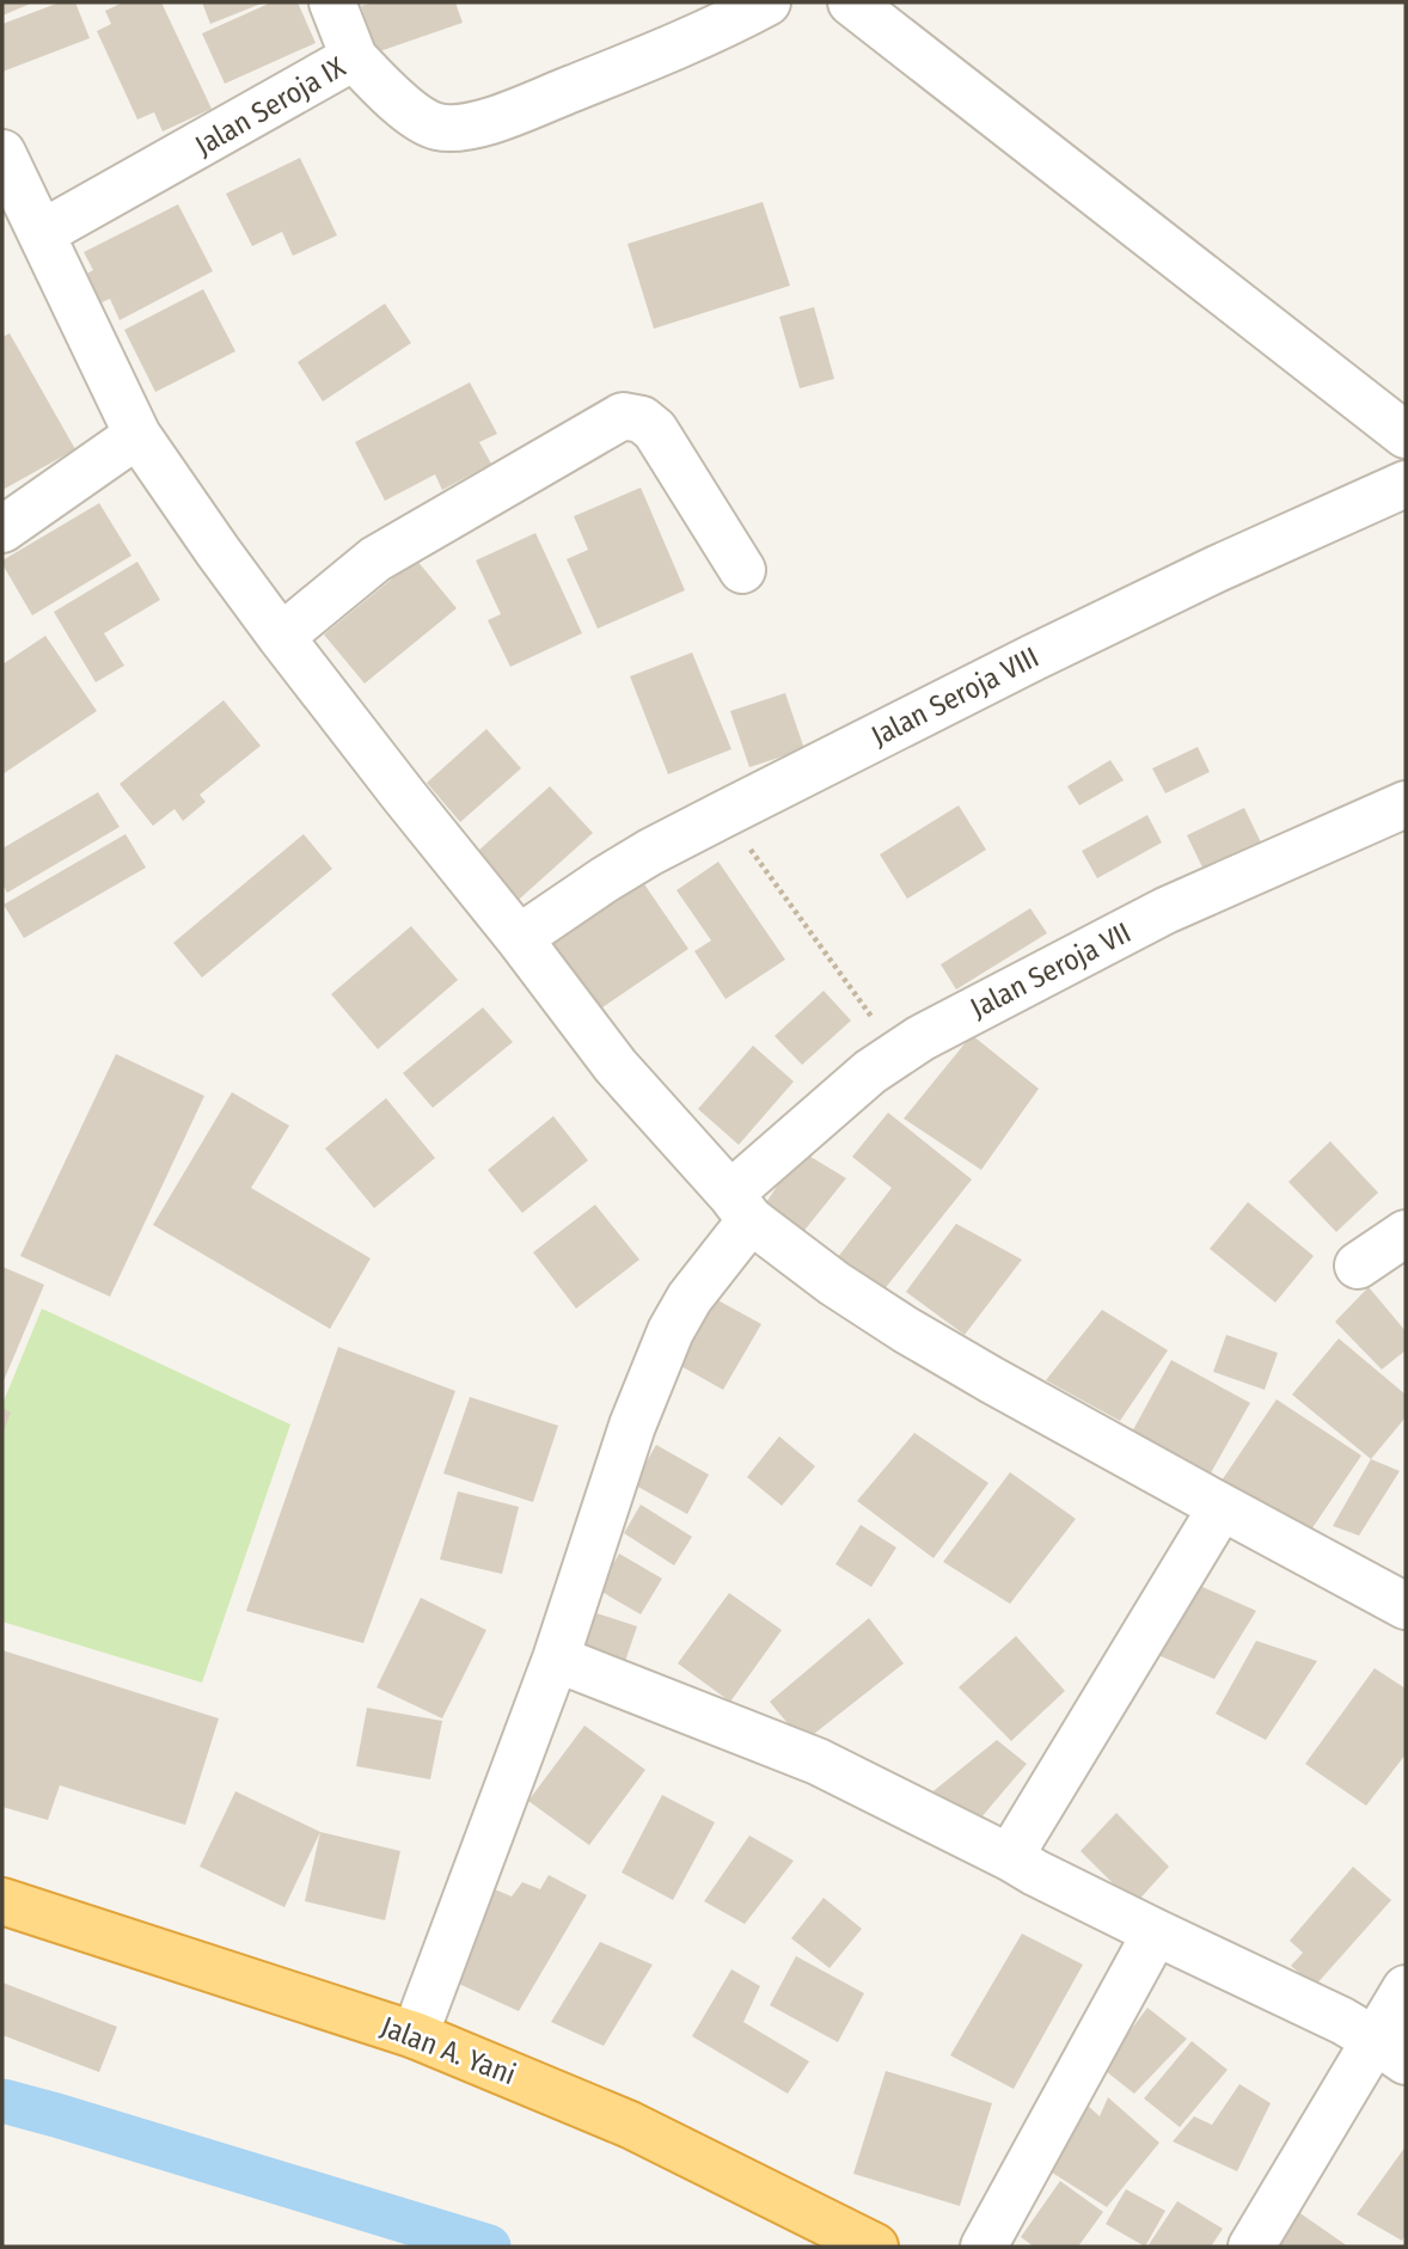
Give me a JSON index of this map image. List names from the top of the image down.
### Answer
{
  "streets": {
    "highway": ["Jalan A. Yani"],
    "street": ["Jalan Seroja IX", "Jalan Seroja VIII", "Jalan Seroja VII"]
  },
  "crossings": [
    ["Jalan Seroja VII", "Jalan A. Yani"]
  ]
}
